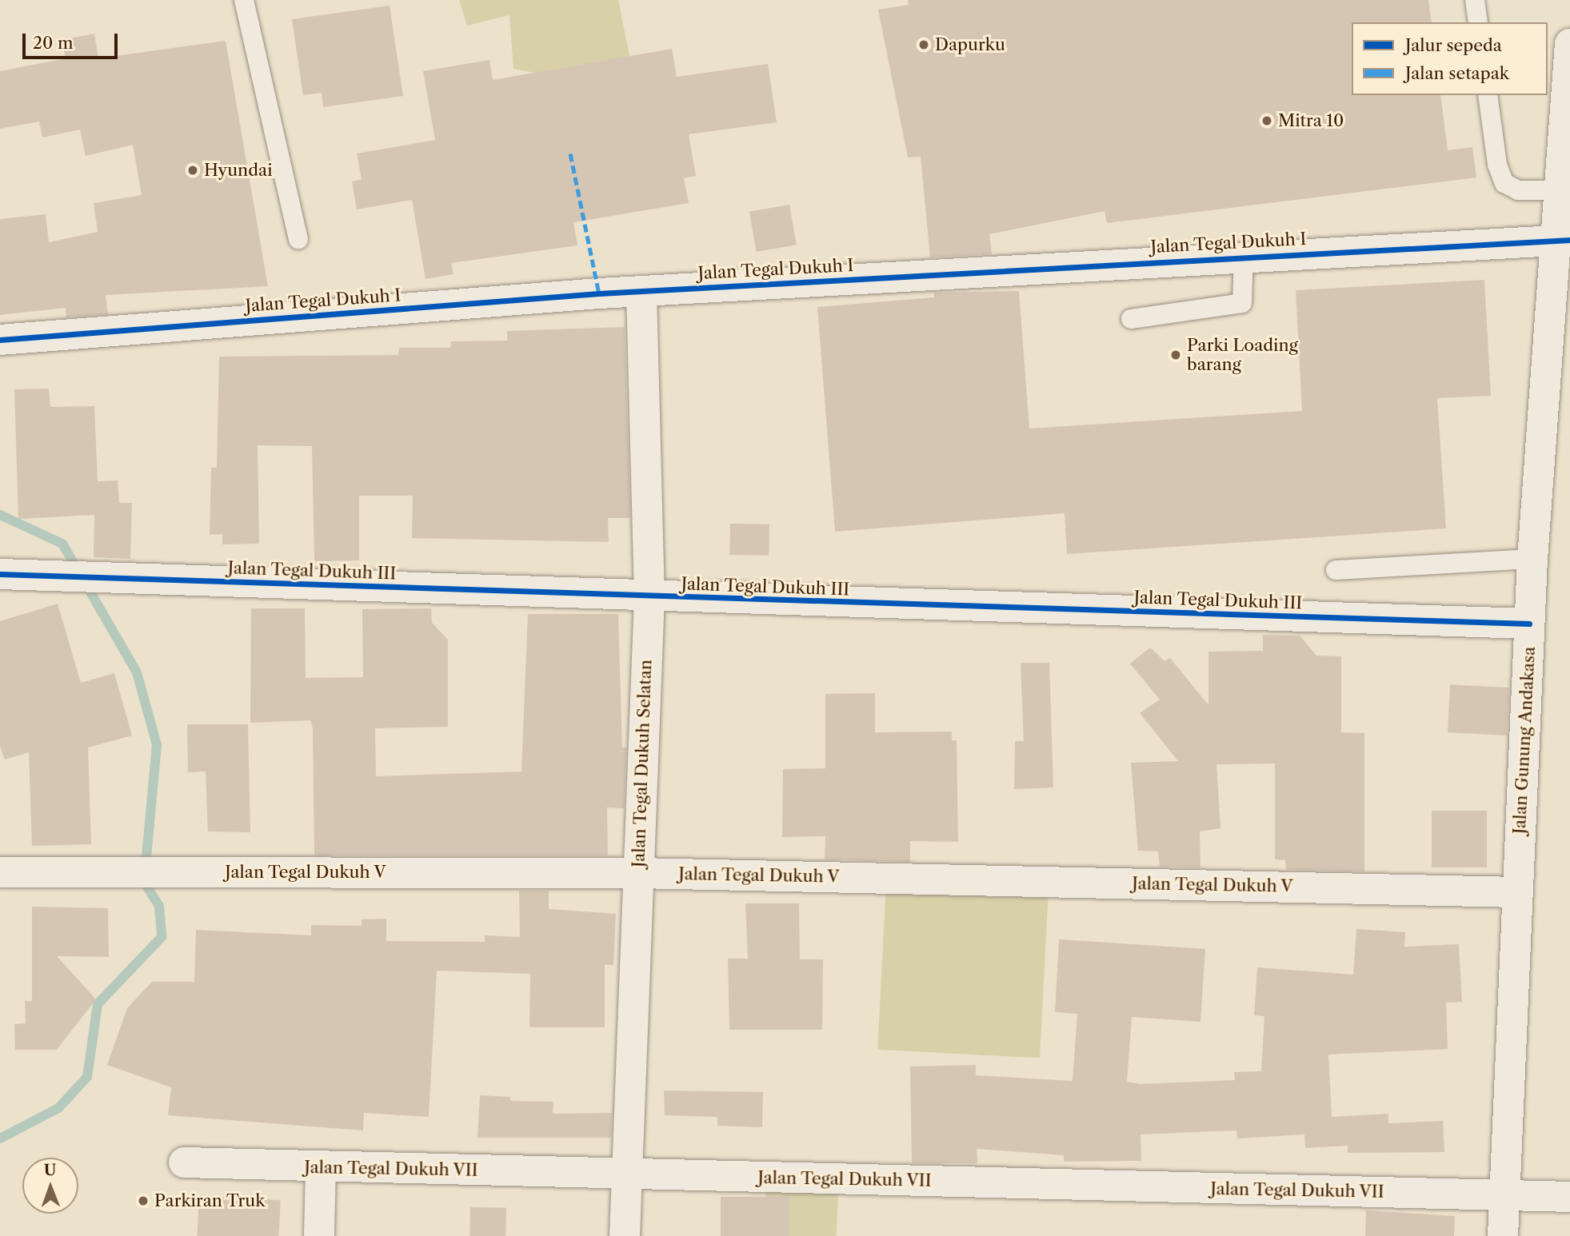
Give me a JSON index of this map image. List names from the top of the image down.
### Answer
{
  "streets": {
    "street": [
      "Jalan Tegal Dukuh I",
      "Jalan Tegal Dukuh III",
      "Jalan Gunung Andakasa",
      "Jalan Tegal Dukuh Selatan",
      "Jalan Tegal Dukuh V",
      "Jalan Tegal Dukuh VII"
    ]
  },
  "crossings": [
    ["Jalan Tegal Dukuh I", "Jalan Gunung Andakasa"],
    ["Jalan Tegal Dukuh I", "Jalan Tegal Dukuh Selatan"],
    ["Jalan Tegal Dukuh III", "Jalan Gunung Andakasa"],
    ["Jalan Tegal Dukuh III", "Jalan Tegal Dukuh Selatan"],
    ["Jalan Gunung Andakasa", "Jalan Tegal Dukuh V"],
    ["Jalan Gunung Andakasa", "Jalan Tegal Dukuh VII"],
    ["Jalan Tegal Dukuh Selatan", "Jalan Tegal Dukuh V"],
    ["Jalan Tegal Dukuh Selatan", "Jalan Tegal Dukuh VII"]
  ],
  "places": [
    "Dapurku",
    "Mitra 10",
    "Hyundai",
    "Parki Loading barang",
    "Parkiran Truk"
  ],
  "legend": ["Jalur sepeda", "Jalan setapak"],
  "scale_bar": "20 m",
  "north": "top"
}
